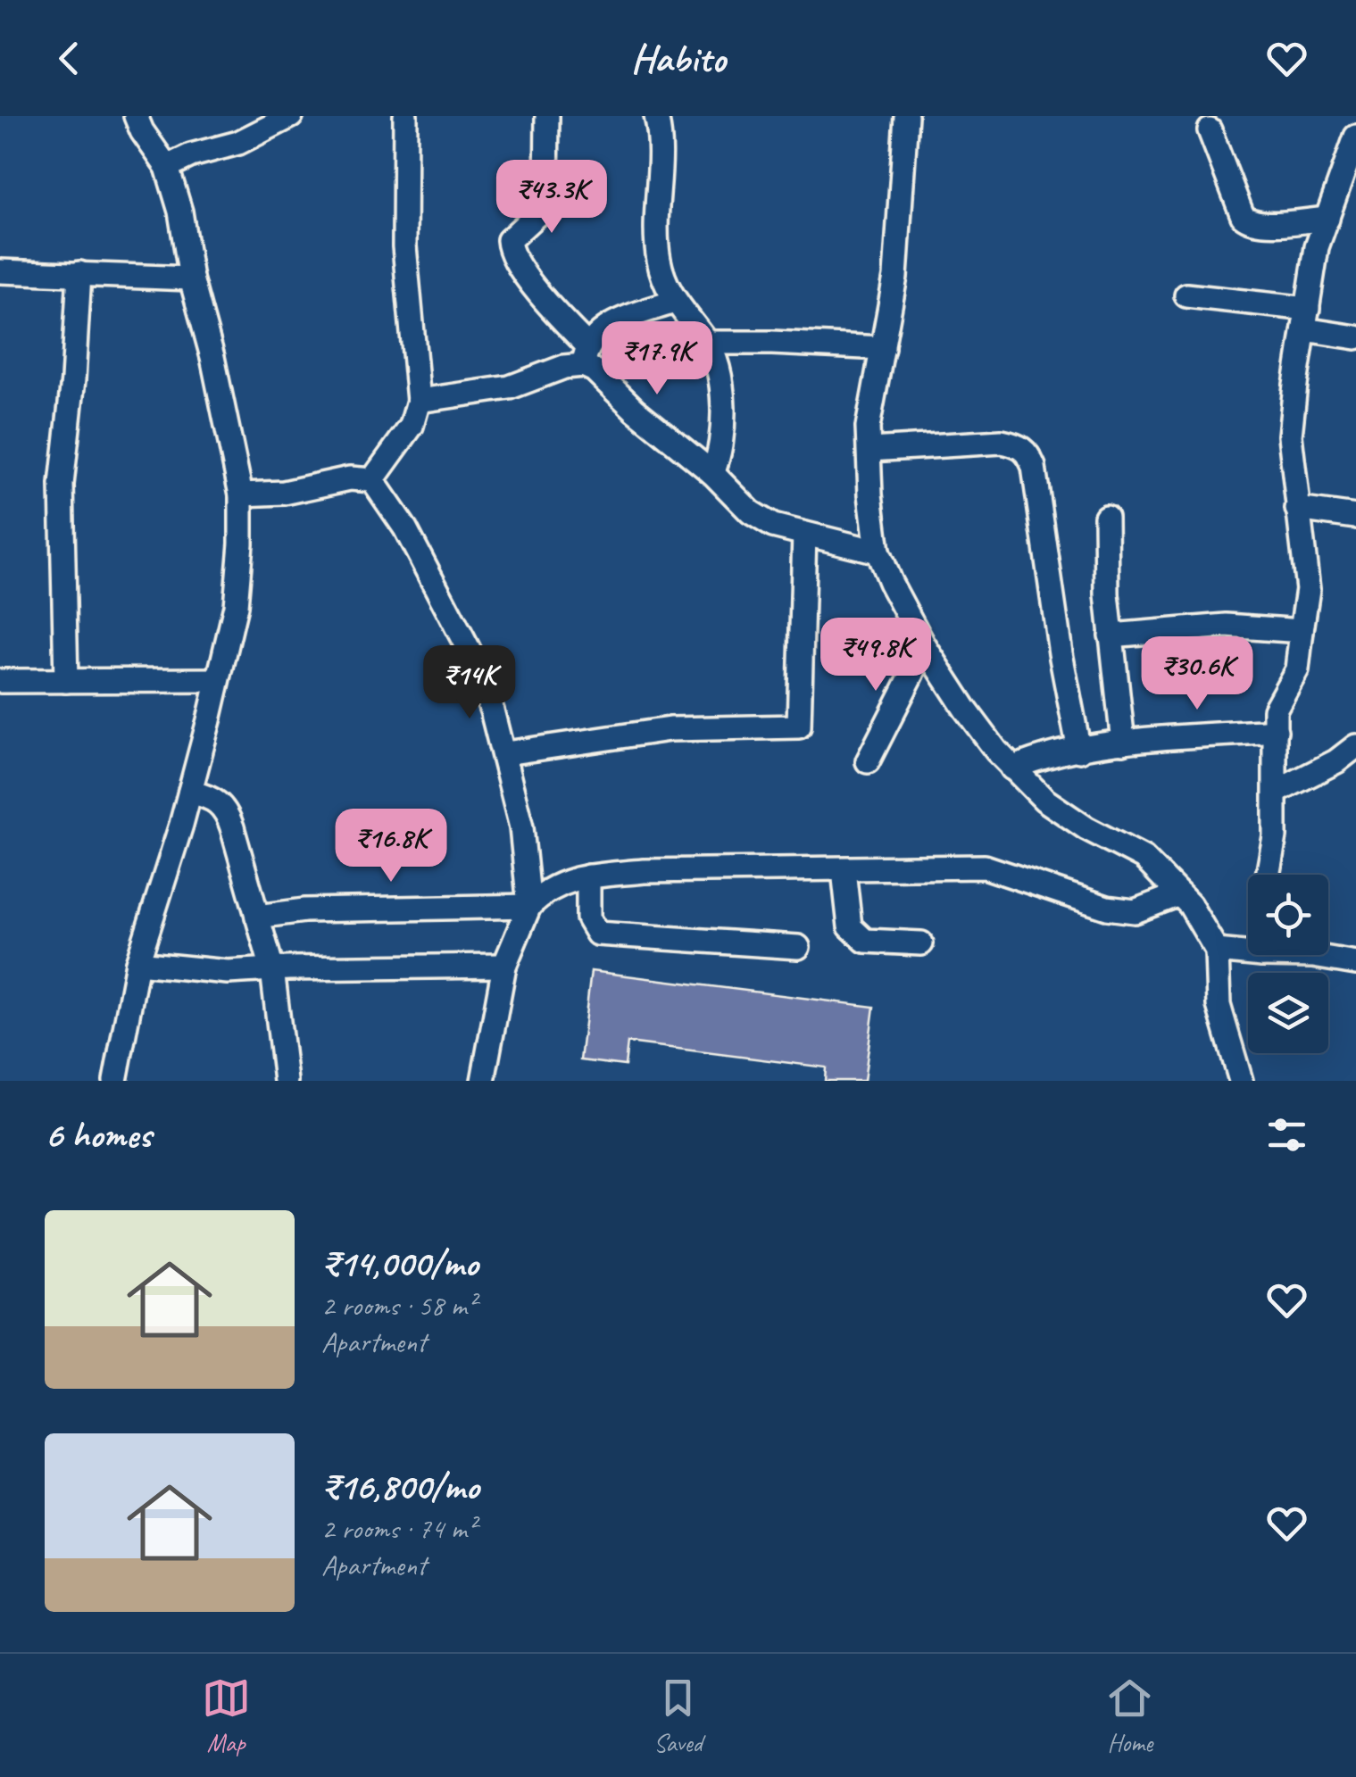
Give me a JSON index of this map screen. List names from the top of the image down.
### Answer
{
  "page": {
    "header": "Habito",
    "price": [
      "₹43.3K",
      "₹17.9K",
      "₹49.8K",
      "₹30.6K",
      "₹14K",
      "₹16.8K"
    ],
    "heading": "6 homes",
    "list": [
      {
        "name": "₹14,000/mo",
        "note": "2 rooms · 58 m² · Apartment"
      },
      {
        "name": "₹16,800/mo",
        "note": "2 rooms · 74 m² · Apartment"
      }
    ],
    "tabs": ["Map", "Saved", "Home"]
  }
}
